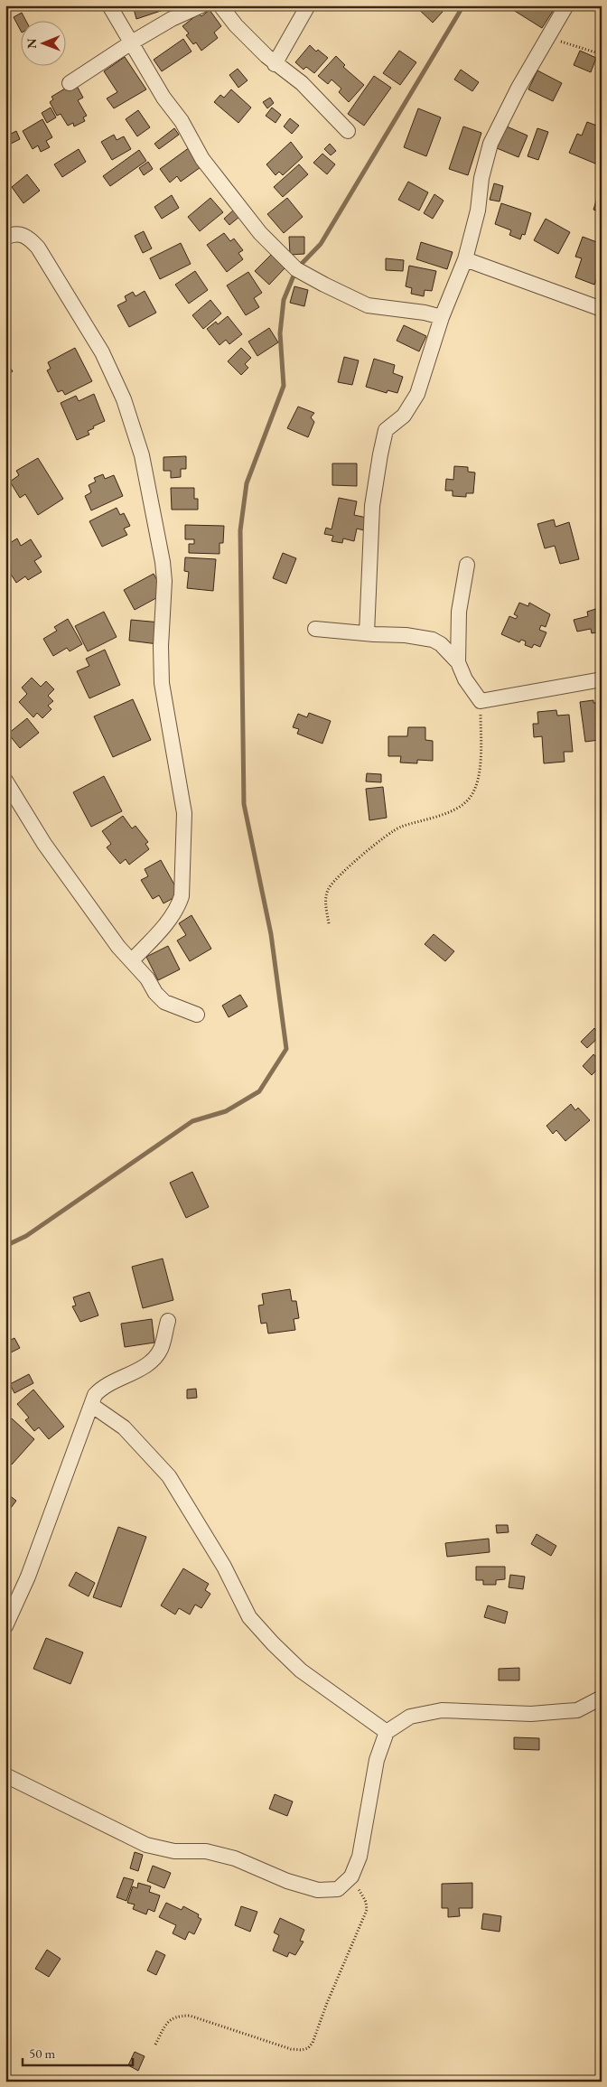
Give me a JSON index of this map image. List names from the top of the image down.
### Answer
{
  "scale_bar": "50 m",
  "north": "left"
}
